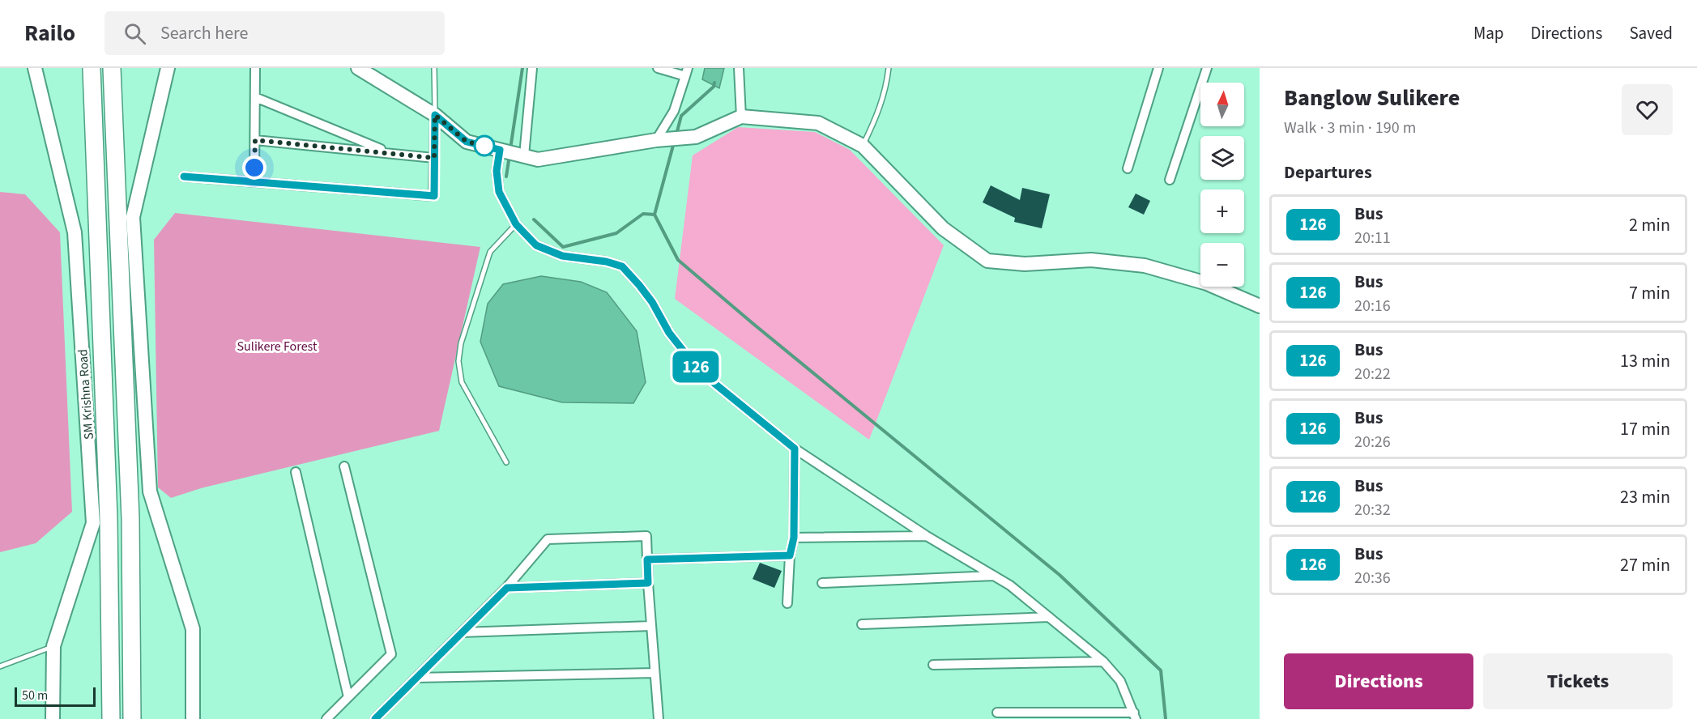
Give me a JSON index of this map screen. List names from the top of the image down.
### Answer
{
  "streets": {
    "highway": ["SM Krishna Road"]
  },
  "parks": ["Sulikere Forest"],
  "lines": ["bus line 126"],
  "scale_bar": "50 m",
  "north": "top",
  "page": {
    "header": "Railo",
    "search": "Search here",
    "nav": ["Map", "Directions", "Saved"],
    "on_map": "126",
    "heading": [
      ["Banglow Sulikere", "Walk · 3 min · 190 m"],
      "Departures"
    ],
    "map_buttons": ["+", "−"],
    "list": [
      {
        "mark": "126",
        "name": "Bus",
        "note": "20:11",
        "value": "2 min"
      },
      {
        "mark": "126",
        "name": "Bus",
        "note": "20:16",
        "value": "7 min"
      },
      {
        "mark": "126",
        "name": "Bus",
        "note": "20:22",
        "value": "13 min"
      },
      {
        "mark": "126",
        "name": "Bus",
        "note": "20:26",
        "value": "17 min"
      },
      {
        "mark": "126",
        "name": "Bus",
        "note": "20:32",
        "value": "23 min"
      },
      {
        "mark": "126",
        "name": "Bus",
        "note": "20:36",
        "value": "27 min"
      }
    ],
    "buttons": ["Directions", "Tickets"],
    "scale": "50 m"
  }
}
